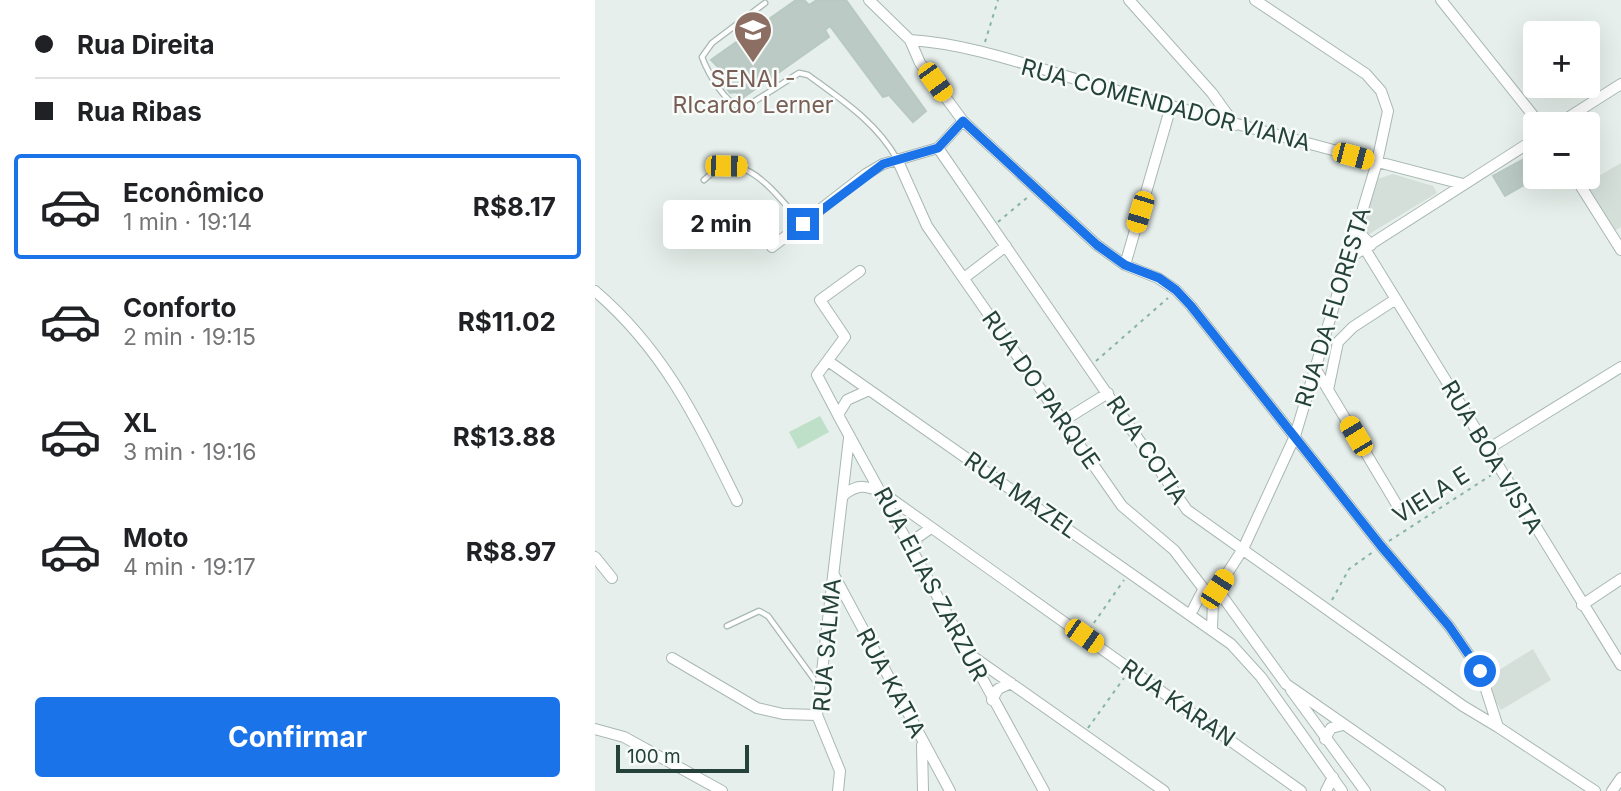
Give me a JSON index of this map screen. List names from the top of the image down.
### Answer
{
  "streets": {
    "street": [
      "RUA COMENDADOR VIANA",
      "RUA DA FLORESTA",
      "RUA DO PARQUE",
      "RUA COTIA",
      "RUA BOA VISTA",
      "RUA MAZEL",
      "RUA ELIAS ZARZUR",
      "RUA SALMA",
      "RUA KATIA",
      "RUA KARAN"
    ],
    "path": ["VIELA E"]
  },
  "crossings": [
    ["RUA COMENDADOR VIANA", "RUA DA FLORESTA"],
    ["RUA DA FLORESTA", "RUA DO PARQUE"],
    ["RUA DA FLORESTA", "RUA COTIA"],
    ["RUA DA FLORESTA", "RUA BOA VISTA"],
    ["RUA DA FLORESTA", "RUA MAZEL"],
    ["RUA COTIA", "VIELA E"],
    ["RUA BOA VISTA", "VIELA E"],
    ["RUA MAZEL", "RUA ELIAS ZARZUR"],
    ["RUA ELIAS ZARZUR", "RUA SALMA"],
    ["RUA ELIAS ZARZUR", "RUA KARAN"],
    ["RUA SALMA", "RUA KATIA"]
  ],
  "places": {
    "school or university": ["SENAI - RIcardo Lerner"]
  },
  "scale_bar": "100 m",
  "page": {
    "banner": ["Rua Direita", "Rua Ribas"],
    "map_buttons": ["+", "−"],
    "list": [
      {
        "name": "Econômico",
        "note": "1 min · 19:14",
        "value": "R$8.17"
      },
      {
        "name": "Conforto",
        "note": "2 min · 19:15",
        "value": "R$11.02"
      },
      {
        "name": "XL",
        "note": "3 min · 19:16",
        "value": "R$13.88"
      },
      {
        "name": "Moto",
        "note": "4 min · 19:17",
        "value": "R$8.97"
      }
    ],
    "bubble": "2 min",
    "buttons": "Confirmar",
    "scale": "100 m"
  }
}
